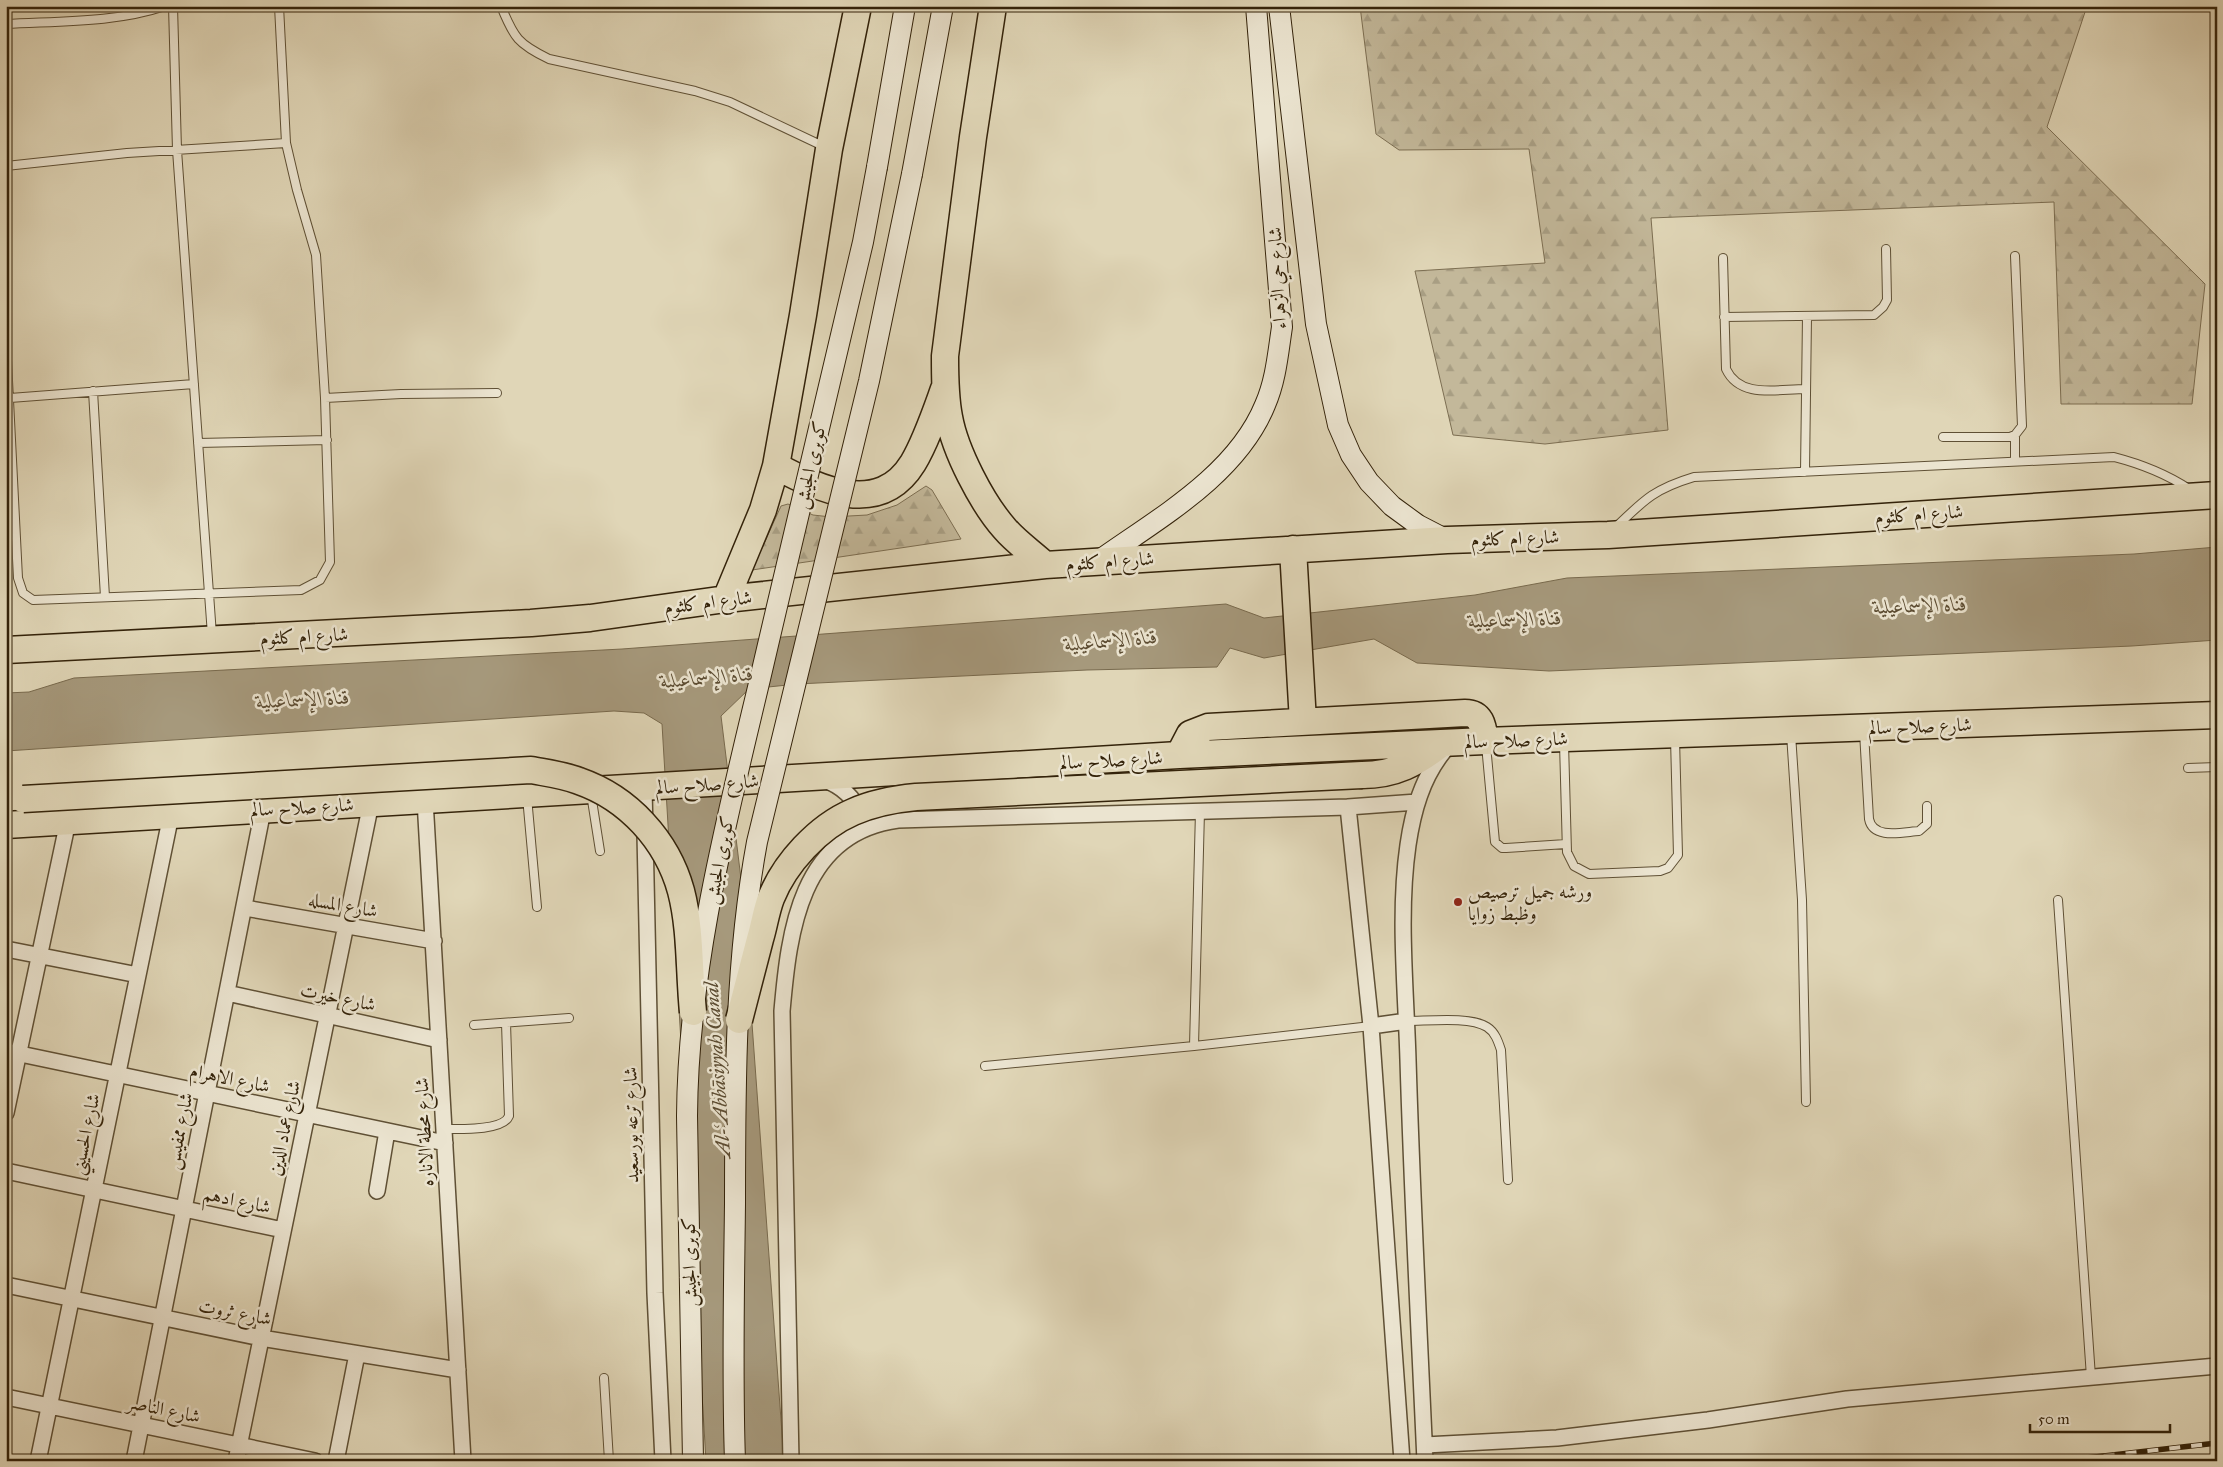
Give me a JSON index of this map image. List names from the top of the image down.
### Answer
{
  "streets": {
    "highway": ["شارع ام كلثوم", "شارع صلاح سالم"],
    "main road": ["شارع حي الزهراء", "كوبرى الجيش"],
    "street": [
      "شارع المسله",
      "شارع خيرت",
      "شارع الاهرام",
      "شارع ترعه بورسعيد",
      "شارع عماد الدين",
      "شارع ممفيس",
      "شارع محطة الاناره",
      "شارع الحسيني",
      "شارع ادهم",
      "شارع ثروت",
      "شارع الناصر"
    ]
  },
  "crossings": [
    ["شارع حي الزهراء", "شارع ام كلثوم"],
    ["شارع صلاح سالم", "شارع ترعه بورسعيد"],
    ["شارع صلاح سالم", "شارع عماد الدين"],
    ["شارع صلاح سالم", "شارع ممفيس"],
    ["شارع صلاح سالم", "شارع محطة الاناره"],
    ["شارع صلاح سالم", "شارع الحسيني"],
    ["شارع المسله", "شارع عماد الدين"],
    ["شارع المسله", "شارع ممفيس"],
    ["شارع المسله", "شارع محطة الاناره"],
    ["شارع خيرت", "شارع عماد الدين"],
    ["شارع خيرت", "شارع ممفيس"],
    ["شارع خيرت", "شارع محطة الاناره"],
    ["شارع الاهرام", "شارع عماد الدين"],
    ["شارع الاهرام", "شارع ممفيس"],
    ["شارع الاهرام", "شارع محطة الاناره"],
    ["شارع الاهرام", "شارع الحسيني"],
    ["شارع عماد الدين", "شارع ادهم"],
    ["شارع عماد الدين", "شارع ثروت"],
    ["شارع عماد الدين", "شارع الناصر"],
    ["شارع ممفيس", "شارع ادهم"],
    ["شارع ممفيس", "شارع ثروت"],
    ["شارع ممفيس", "شارع الناصر"],
    ["شارع محطة الاناره", "شارع ثروت"],
    ["شارع الحسيني", "شارع ادهم"],
    ["شارع الحسيني", "شارع ثروت"],
    ["شارع الحسيني", "شارع الناصر"]
  ],
  "water": ["قناة الإسماعيلية", "Al-ʿAbbāsiyyah Canal"],
  "places": ["ورشه جميل ترصيص وظبط زوايا"],
  "scale_bar": "50 m"
}
